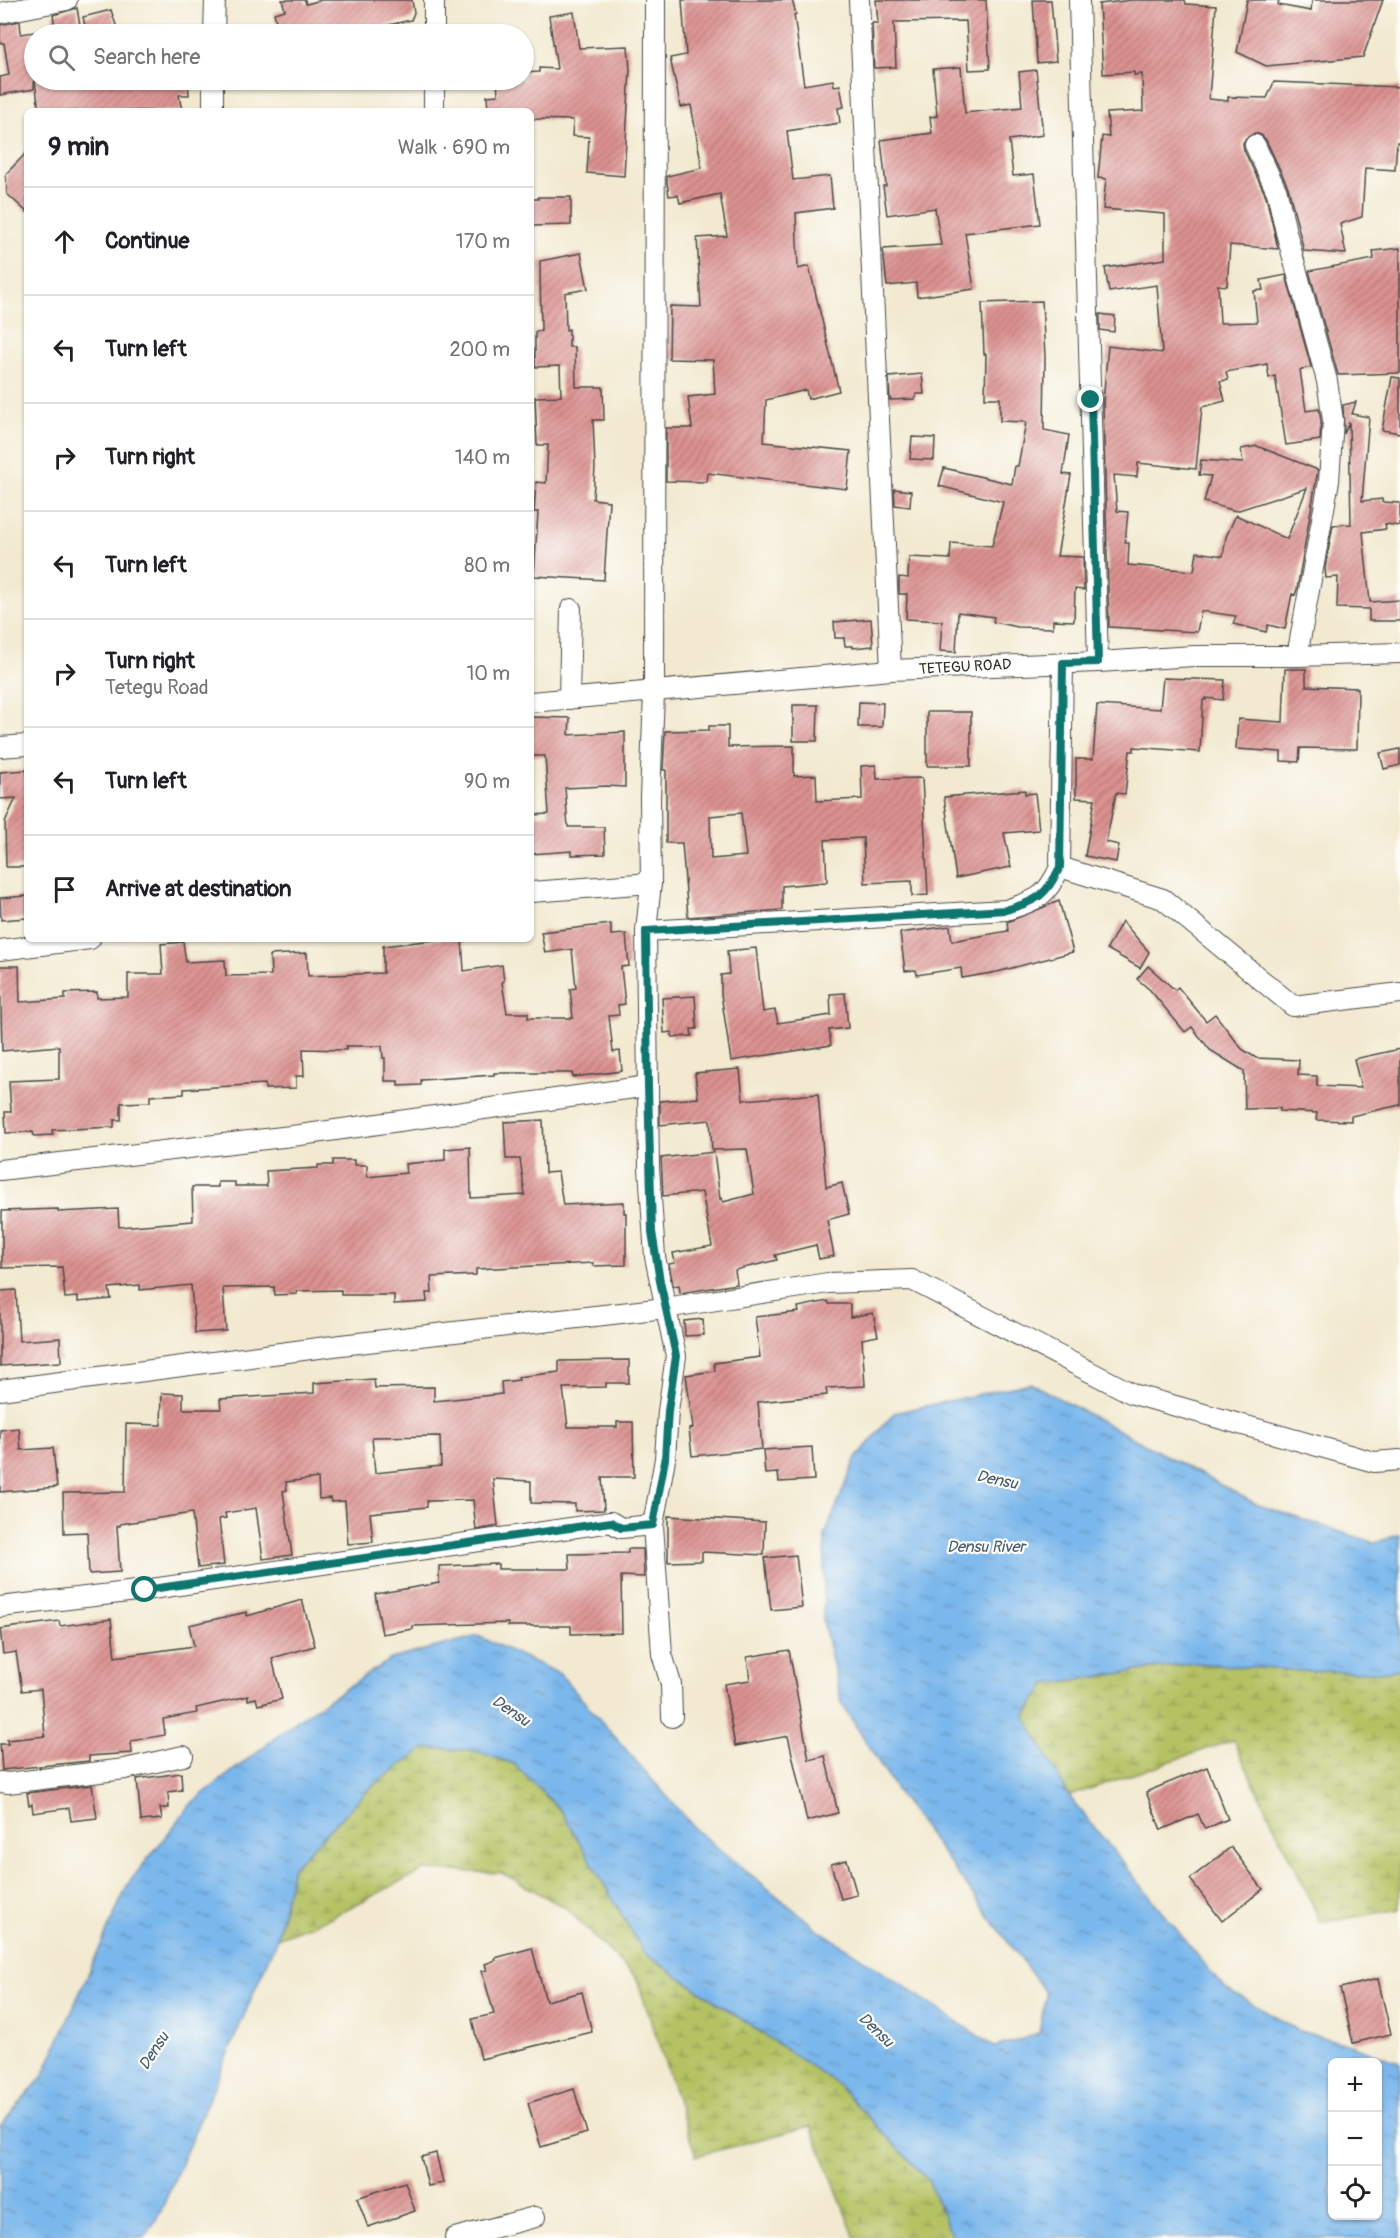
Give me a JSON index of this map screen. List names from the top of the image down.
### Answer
{
  "streets": {
    "street": ["TETEGU ROAD"]
  },
  "water": ["Densu", "Densu River"],
  "page": {
    "search": "Search here",
    "heading": ["9 min", "Walk · 690 m"],
    "list": [
      ["Continue", "170 m"],
      ["Turn left", "200 m"],
      ["Turn right", "140 m"],
      ["Turn left", "80 m"],
      ["Turn right", "Tetegu Road", "10 m"],
      ["Turn left", "90 m"],
      "Arrive at destination"
    ],
    "map_buttons": ["+", "−"]
  }
}
